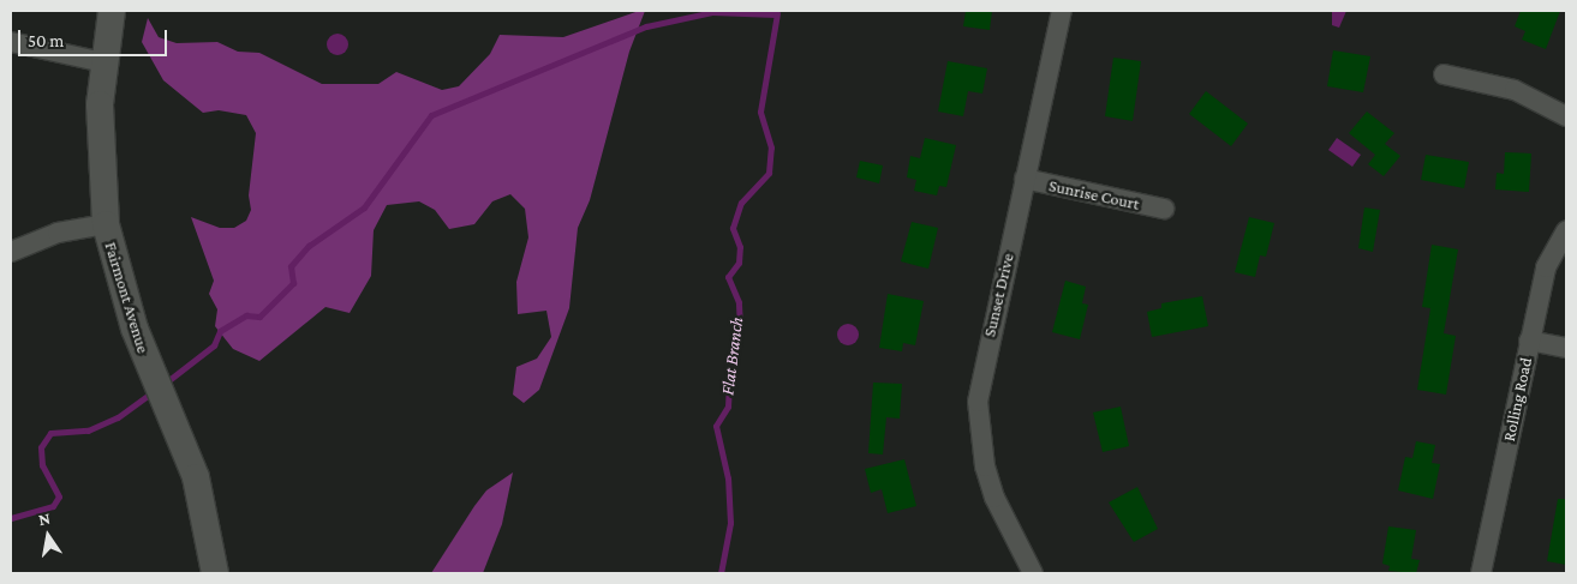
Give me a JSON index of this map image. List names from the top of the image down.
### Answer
{
  "streets": {
    "street": [
      "Sunrise Court",
      "Sunset Drive",
      "Fairmont Avenue",
      "Rolling Road"
    ]
  },
  "crossings": [
    ["Sunrise Court", "Sunset Drive"]
  ],
  "water": ["Flat Branch"],
  "scale_bar": "50 m",
  "north": "top"
}
